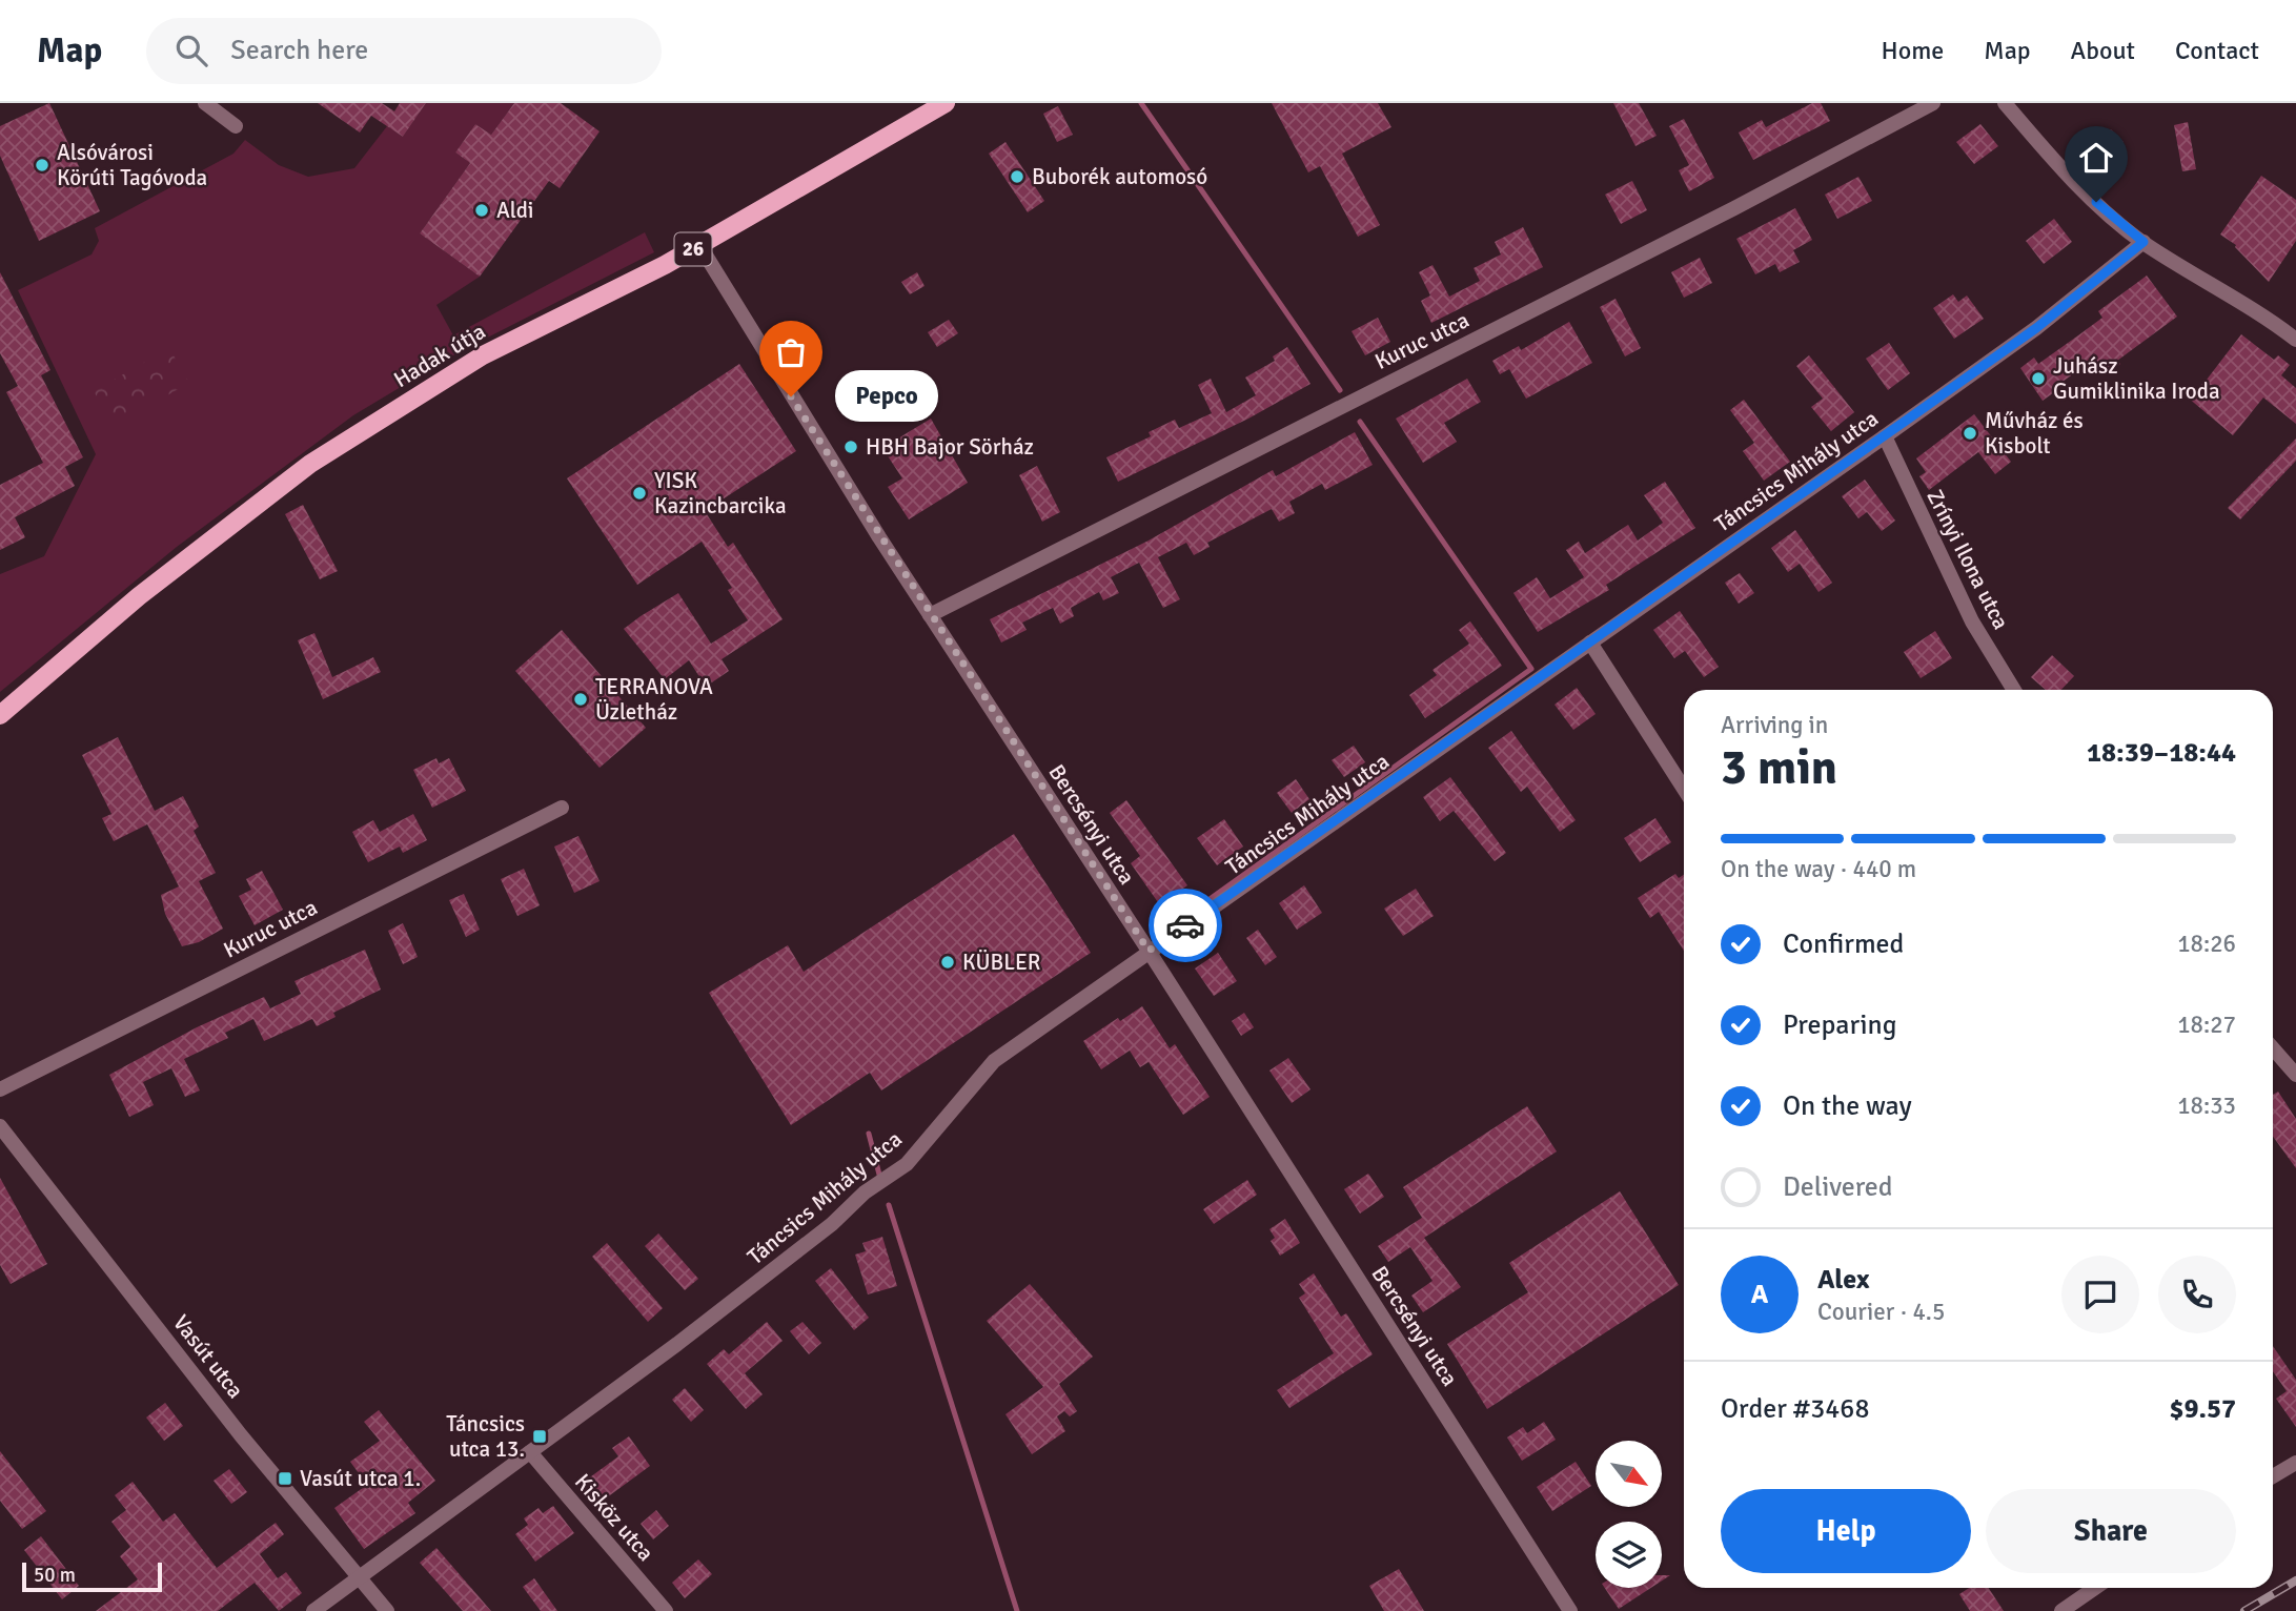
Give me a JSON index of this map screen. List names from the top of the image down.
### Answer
{
  "streets": {
    "main road": ["26", "Hadak útja"],
    "street": [
      "Kuruc utca",
      "Táncsics Mihály utca",
      "Zrínyi Ilona utca",
      "Bercsényi utca",
      "Vasút utca",
      "Kisköz utca"
    ]
  },
  "crossings": [
    ["Kuruc utca", "Bercsényi utca"],
    ["Hadak útja", "Bercsényi utca"],
    ["Táncsics Mihály utca", "Zrínyi Ilona utca"],
    ["Táncsics Mihály utca", "Bercsényi utca"],
    ["Táncsics Mihály utca", "Vasút utca"],
    ["Táncsics Mihály utca", "Kisköz utca"]
  ],
  "places": {
    "other": [
      "Alsóvárosi Körúti Tagóvoda",
      "Buborék automosó",
      "Aldi",
      "Juhász Gumiklinika Iroda",
      "Pepco",
      "Művház és Kisbolt",
      "HBH Bajor Sörház",
      "YISK Kazincbarcika",
      "TERRANOVA Üzletház",
      "KÜBLER"
    ],
    "transit": ["Táncsics utca 13.", "Vasút utca 1."]
  },
  "scale_bar": "50 m",
  "north": "bottom right",
  "page": {
    "header": "Map",
    "search": "Search here",
    "nav": [
      "Home",
      "Map",
      "About",
      "Contact"
    ],
    "bubble": "Pepco",
    "heading": ["3 min", "Arriving in", "18:39–18:44"],
    "panel": [
      "Alex",
      "Courier · 4.5",
      "Order #3468",
      "$9.57"
    ],
    "bar": "On the way · 440 m",
    "list": [
      ["Confirmed", "18:26"],
      ["Preparing", "18:27"],
      ["On the way", "18:33"],
      "Delivered"
    ],
    "round": "A",
    "buttons": ["Help", "Share"],
    "scale": "50 m"
  }
}
